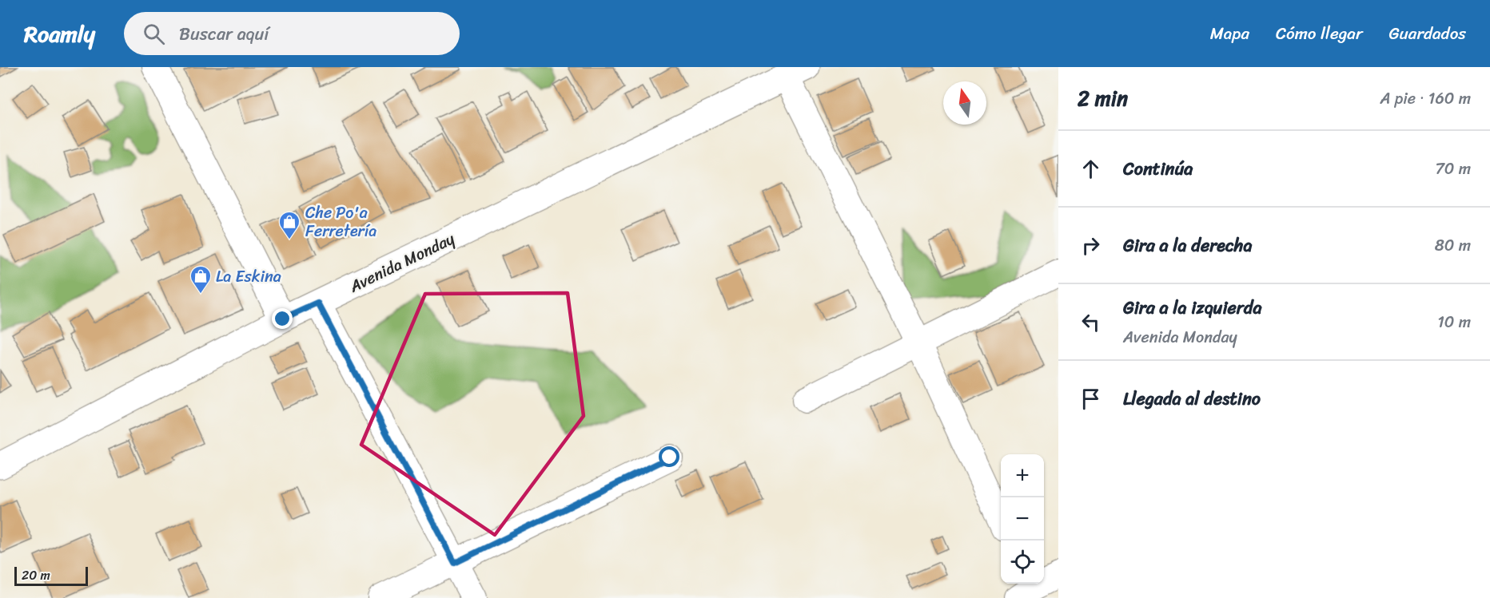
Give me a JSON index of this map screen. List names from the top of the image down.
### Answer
{
  "streets": {
    "main road": ["Avenida Monday"]
  },
  "places": {
    "shop": ["Che Po'a Ferretería", "La Eskina"]
  },
  "scale_bar": "20 m",
  "north": "top",
  "page": {
    "header": "Roamly",
    "search": "Buscar aquí",
    "nav": ["Mapa", "Cómo llegar", "Guardados"],
    "heading": ["2 min", "A pie · 160 m"],
    "list": [
      ["Continúa", "70 m"],
      ["Gira a la derecha", "80 m"],
      ["Gira a la izquierda", "Avenida Monday", "10 m"],
      "Llegada al destino"
    ],
    "map_buttons": ["+", "−"],
    "scale": "20 m"
  }
}
